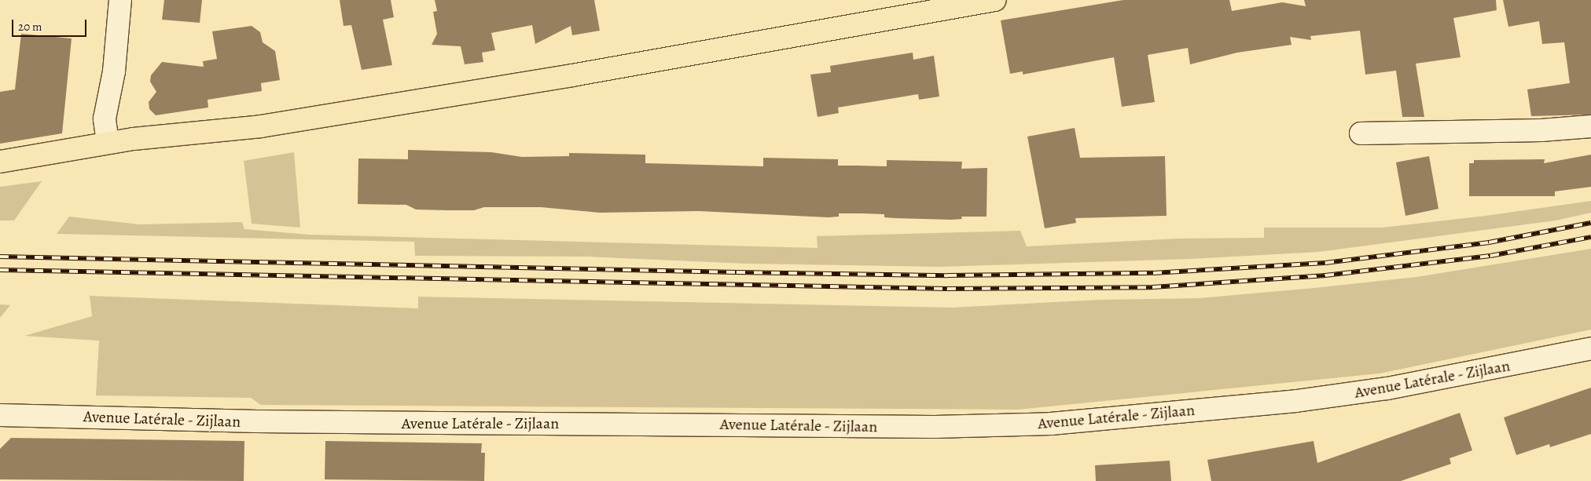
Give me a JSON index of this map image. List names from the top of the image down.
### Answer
{
  "streets": {
    "street": ["Avenue Latérale - Zijlaan"]
  },
  "scale_bar": "20 m"
}
